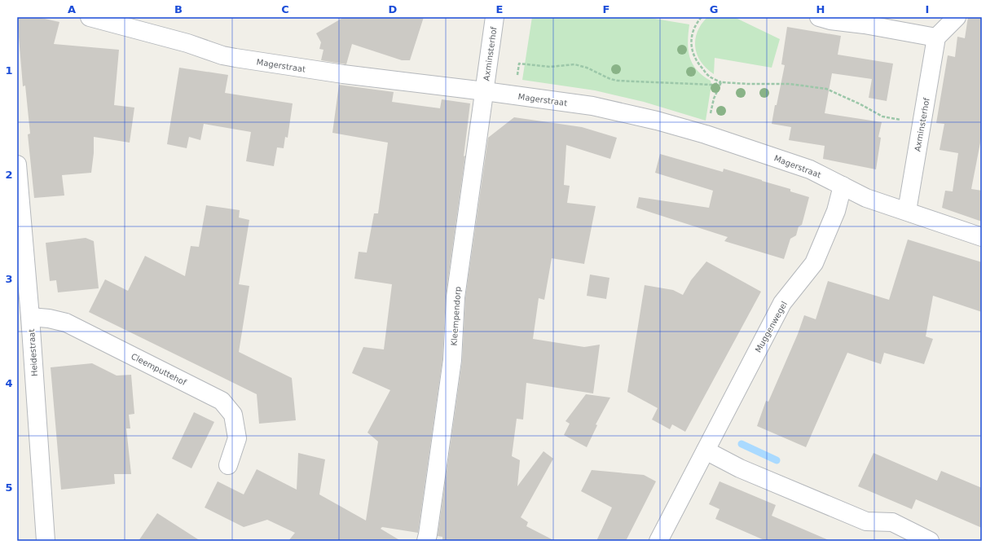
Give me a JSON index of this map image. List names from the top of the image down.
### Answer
{
  "streets": {
    "street": [
      "Axminsterhof",
      "Magerstraat",
      "Kleempendorp",
      "Muggenwegel",
      "Heidestraat",
      "Cleemputtehof"
    ]
  },
  "crossings": [
    ["Axminsterhof", "Magerstraat"],
    ["Axminsterhof", "Kleempendorp"],
    ["Magerstraat", "Kleempendorp"],
    ["Magerstraat", "Muggenwegel"],
    ["Heidestraat", "Cleemputtehof"]
  ],
  "grid": {
    "columns": [
      "A",
      "B",
      "C",
      "D",
      "E",
      "F",
      "G",
      "H",
      "I"
    ],
    "rows": [
      "1",
      "2",
      "3",
      "4",
      "5"
    ]
  }
}
